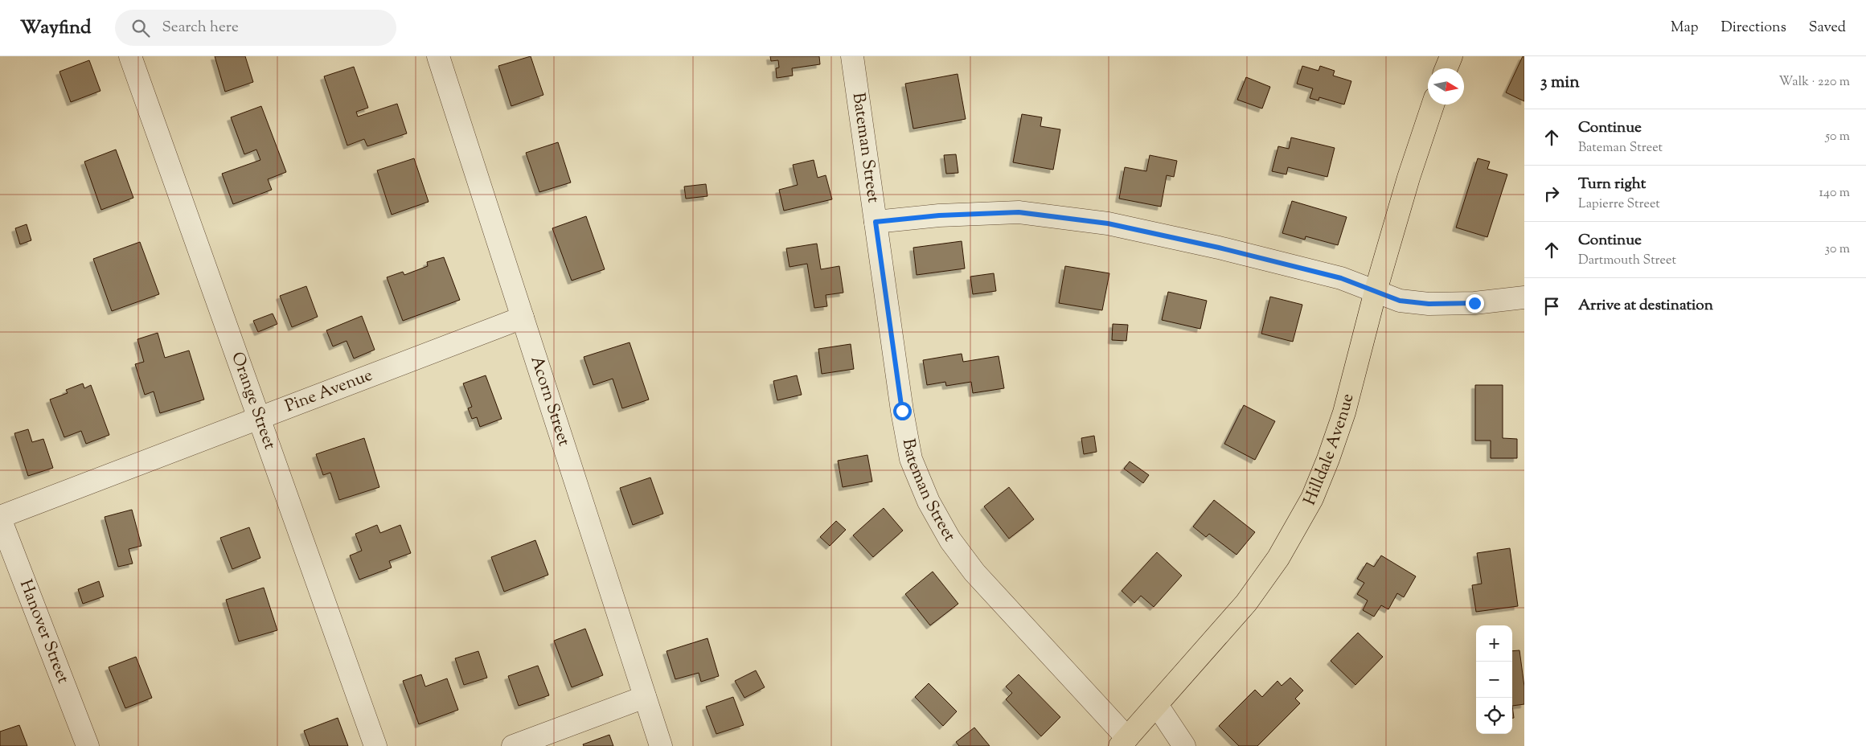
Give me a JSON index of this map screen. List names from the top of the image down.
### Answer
{
  "streets": {
    "main road": ["Hilldale Avenue"],
    "street": [
      "Bateman Street",
      "Pine Avenue",
      "Orange Street",
      "Acorn Street",
      "Hanover Street"
    ]
  },
  "crossings": [
    ["Bateman Street", "Hilldale Avenue"],
    ["Pine Avenue", "Orange Street"],
    ["Pine Avenue", "Acorn Street"],
    ["Pine Avenue", "Hanover Street"]
  ],
  "north": "right",
  "page": {
    "header": "Wayfind",
    "search": "Search here",
    "nav": ["Map", "Directions", "Saved"],
    "heading": ["3 min", "Walk · 220 m"],
    "list": [
      ["Continue", "Bateman Street", "50 m"],
      ["Turn right", "Lapierre Street", "140 m"],
      ["Continue", "Dartmouth Street", "30 m"],
      "Arrive at destination"
    ],
    "map_buttons": ["+", "−"]
  }
}
